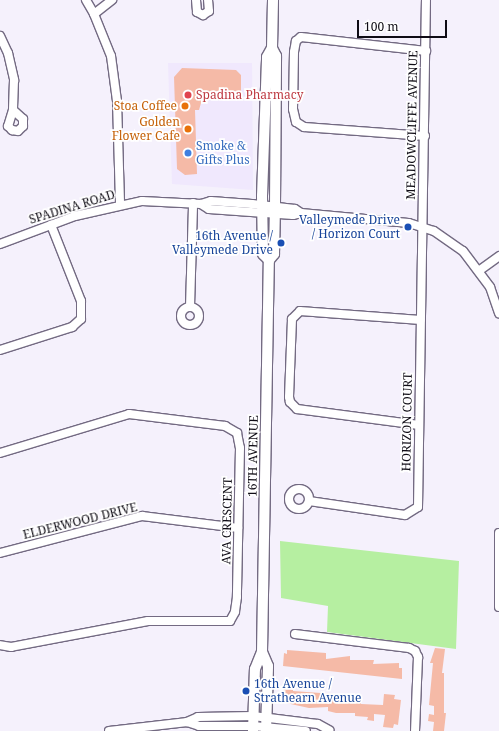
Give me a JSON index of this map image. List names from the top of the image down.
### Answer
{
  "streets": {
    "main road": ["16TH AVENUE"],
    "street": [
      "MEADOWCLIFFE AVENUE",
      "SPADINA ROAD",
      "HORIZON COURT",
      "ELDERWOOD DRIVE",
      "AVA CRESCENT"
    ]
  },
  "crossings": [
    ["MEADOWCLIFFE AVENUE", "SPADINA ROAD"],
    ["MEADOWCLIFFE AVENUE", "HORIZON COURT"],
    ["SPADINA ROAD", "HORIZON COURT"],
    ["SPADINA ROAD", "16TH AVENUE"],
    ["ELDERWOOD DRIVE", "AVA CRESCENT"]
  ],
  "places": [
    "Spadina Pharmacy",
    "Stoa Coffee",
    "Golden Flower Cafe",
    "Smoke & Gifts Plus",
    "Valleymede Drive / Horizon Court",
    "16th Avenue / Valleymede Drive",
    "16th Avenue / Strathearn Avenue"
  ],
  "scale_bar": "100 m"
}
